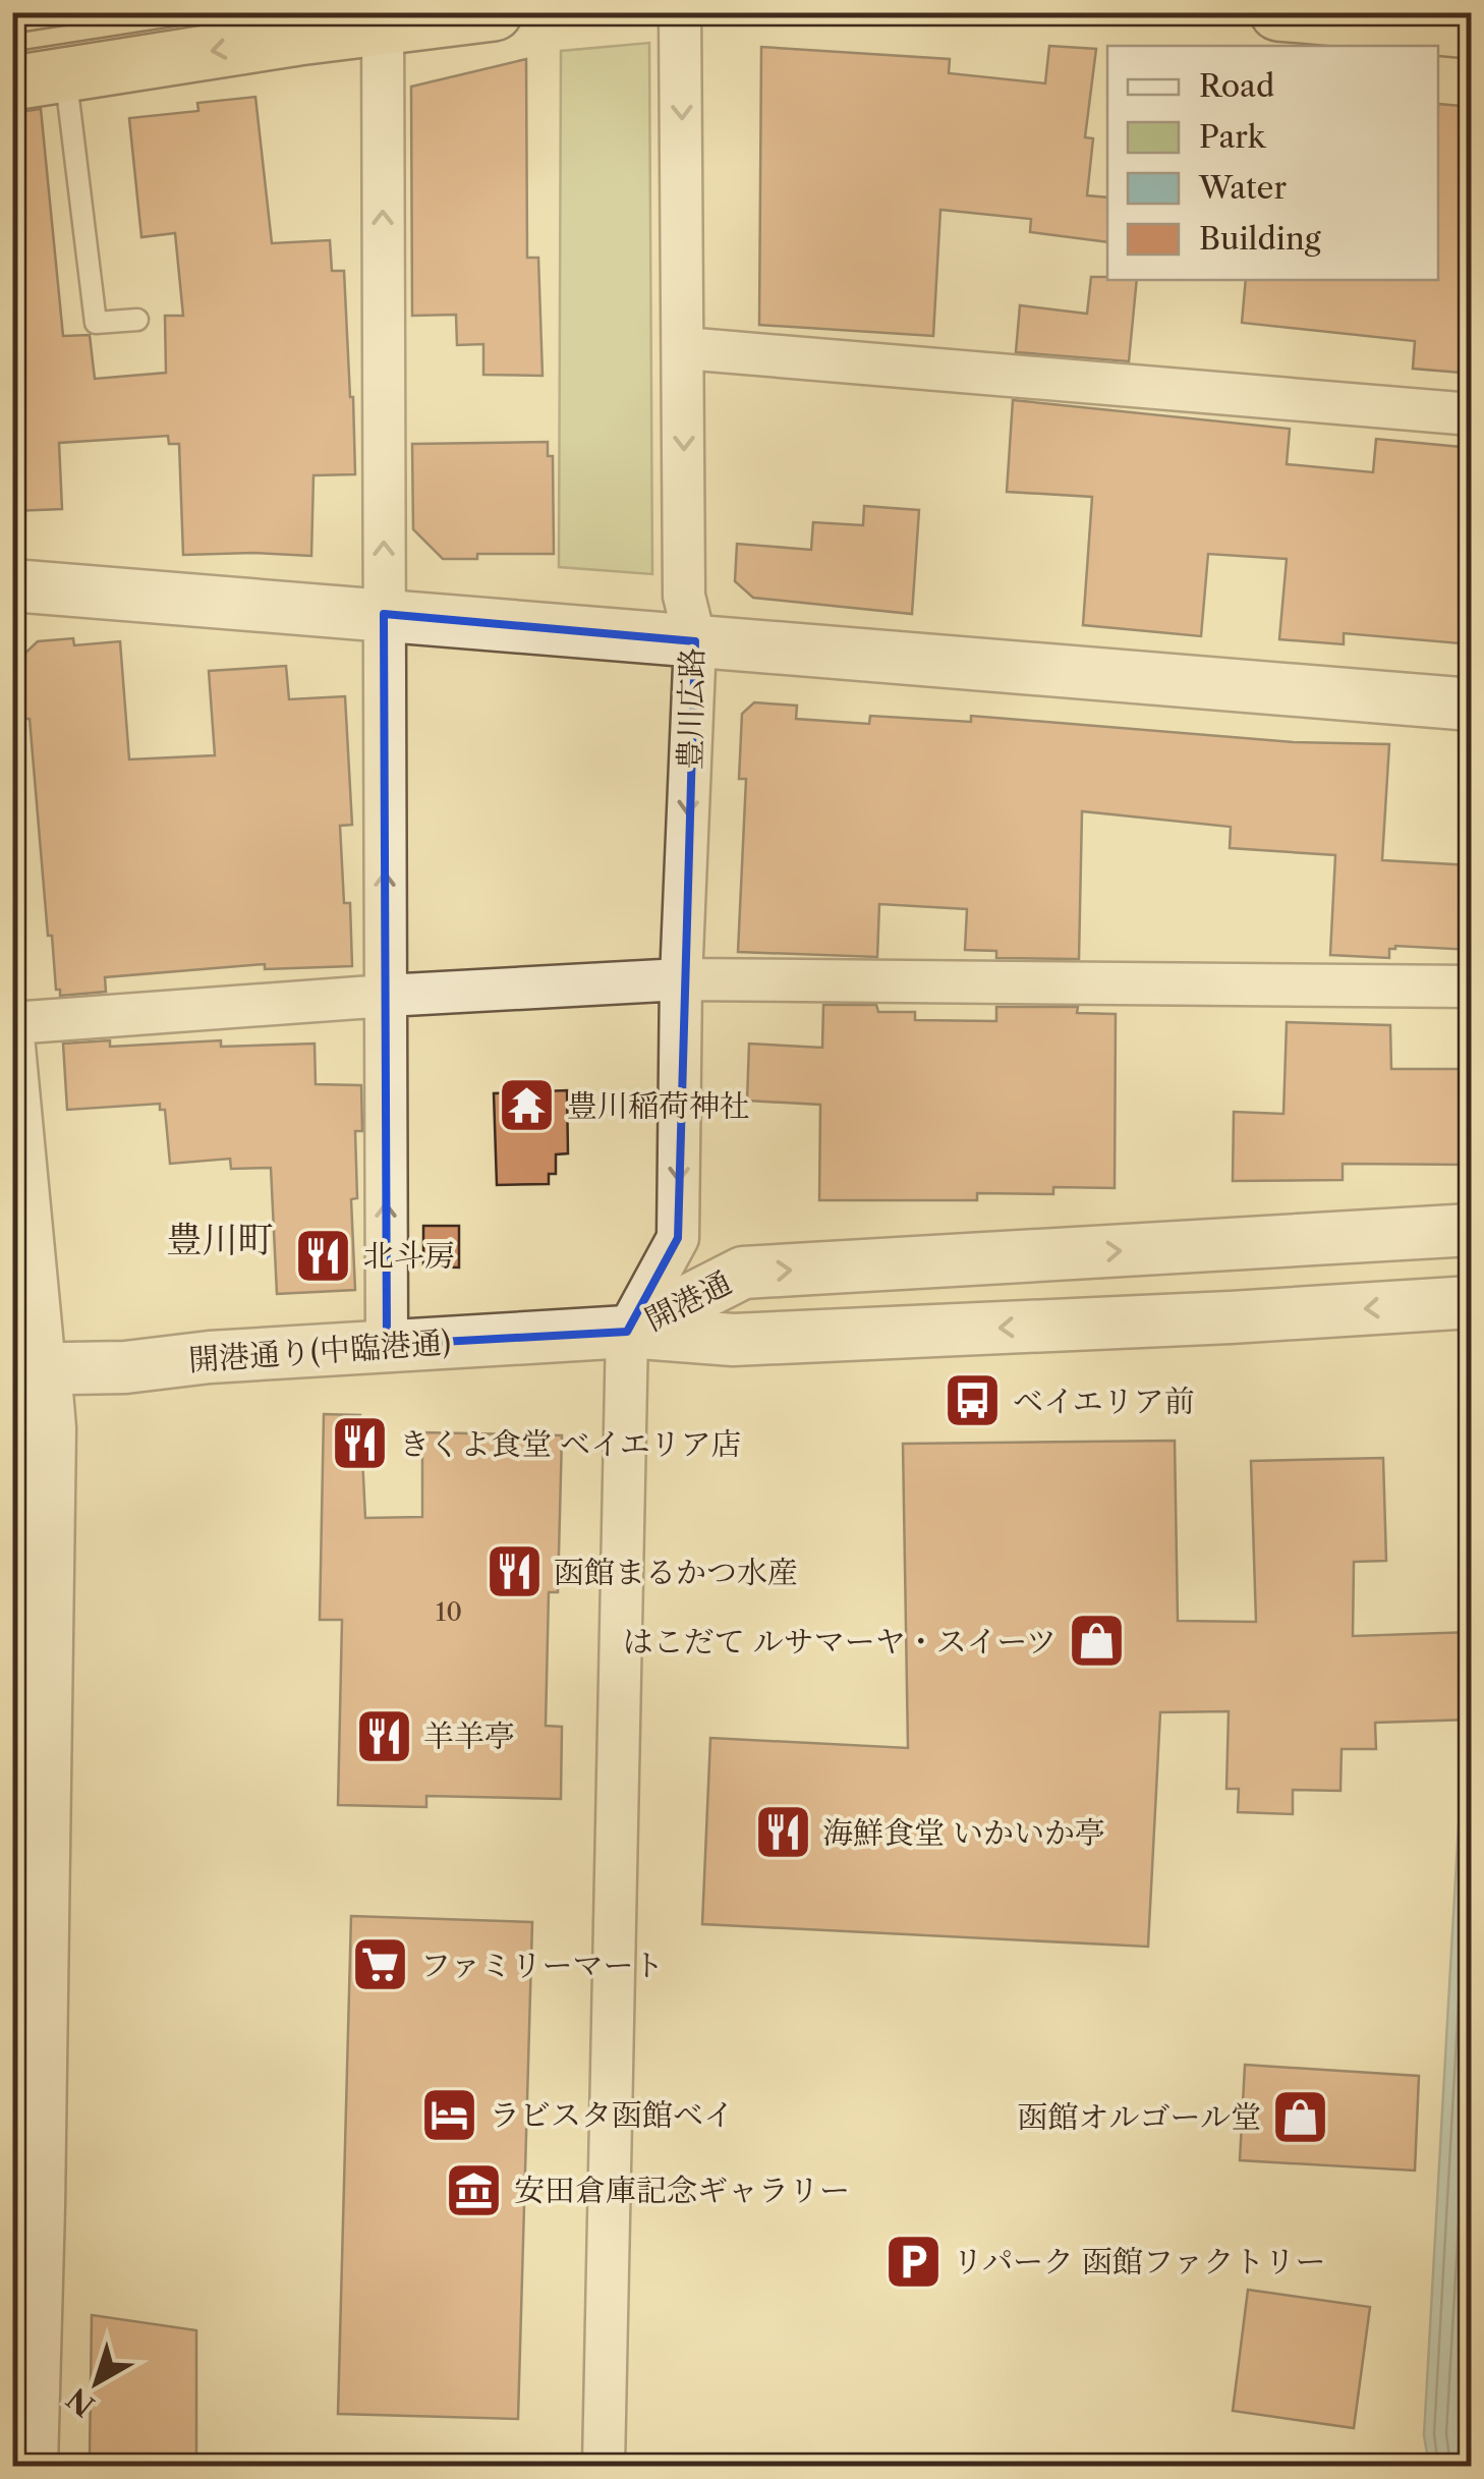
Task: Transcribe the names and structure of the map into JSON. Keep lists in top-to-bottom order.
{
  "streets": {
    "street": ["豊川広路", "開港通", "開港通り(中臨港通)"]
  },
  "crossings": [
    ["豊川広路", "開港通"],
    ["豊川広路", "開港通り(中臨港通)"],
    ["開港通", "開港通り(中臨港通)"]
  ],
  "districts": ["豊川町"],
  "places": {
    "temple": ["豊川稲荷神社"],
    "restaurant": [
      "北斗房",
      "きくよ食堂 ベイエリア店",
      "函館まるかつ水産",
      "羊羊亭",
      "海鮮食堂 いかいか亭"
    ],
    "bus stop": ["ベイエリア前"],
    "shop": ["はこだて ルサマーヤ・スイーツ", "函館オルゴール堂"],
    "supermarket": ["ファミリーマート"],
    "hotel": ["ラビスタ函館ベイ"],
    "museum": ["安田倉庫記念ギャラリー"],
    "parking": ["リパーク 函館ファクトリー"]
  },
  "house_numbers": ["10"],
  "legend": [
    "Road",
    "Park",
    "Water",
    "Building"
  ],
  "north": "bottom left"
}
